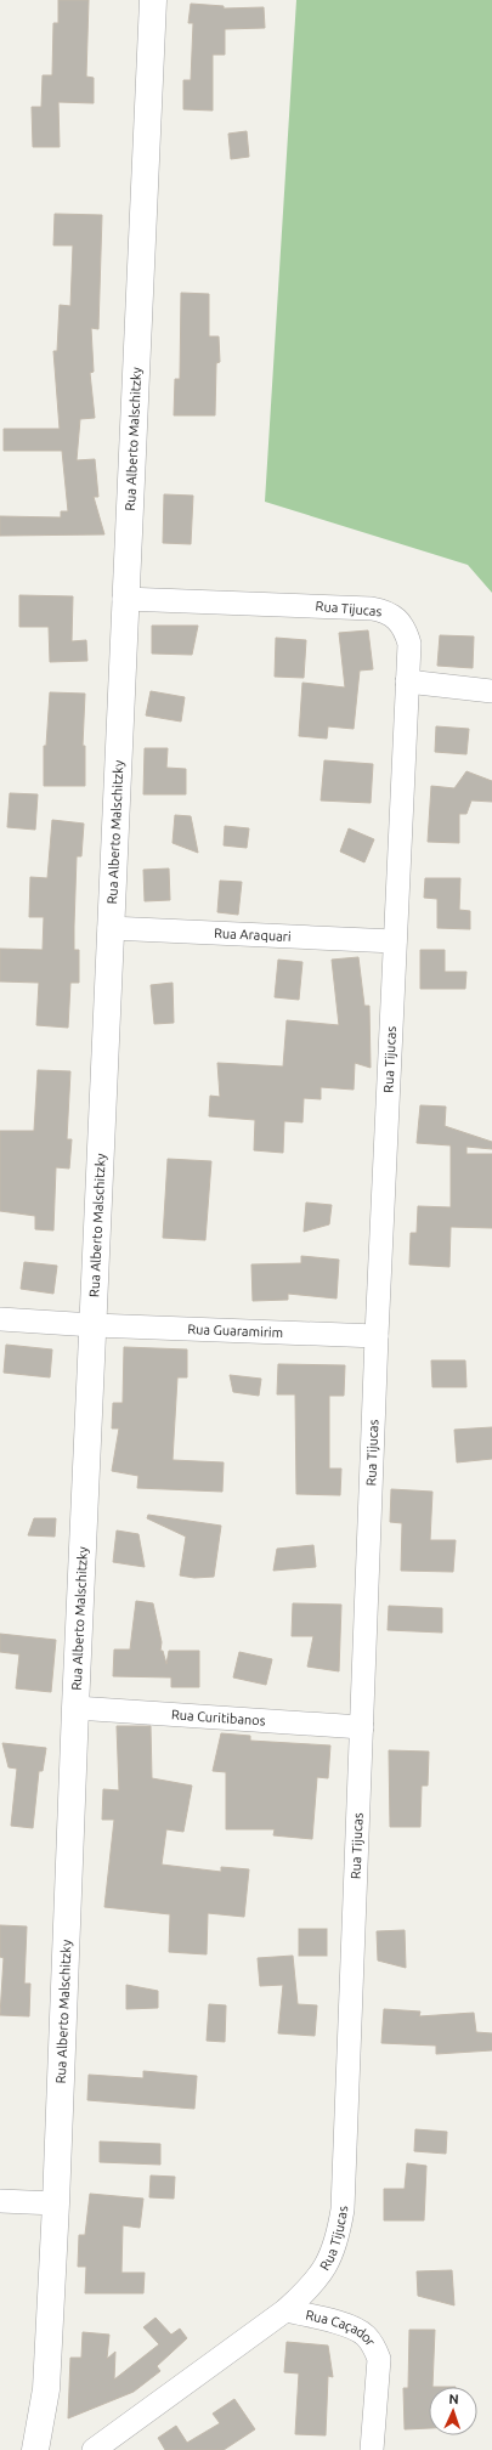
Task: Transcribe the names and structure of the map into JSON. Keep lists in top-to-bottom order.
{
  "streets": {
    "street": [
      "Rua Alberto Malschitzky",
      "Rua Tijucas",
      "Rua Araquari",
      "Rua Guaramirim",
      "Rua Curitibanos",
      "Rua Caçador"
    ]
  },
  "crossings": [
    ["Rua Alberto Malschitzky", "Rua Tijucas"],
    ["Rua Alberto Malschitzky", "Rua Araquari"],
    ["Rua Alberto Malschitzky", "Rua Guaramirim"],
    ["Rua Alberto Malschitzky", "Rua Curitibanos"],
    ["Rua Tijucas", "Rua Araquari"],
    ["Rua Tijucas", "Rua Guaramirim"],
    ["Rua Tijucas", "Rua Curitibanos"],
    ["Rua Tijucas", "Rua Caçador"]
  ],
  "north": "top"
}
